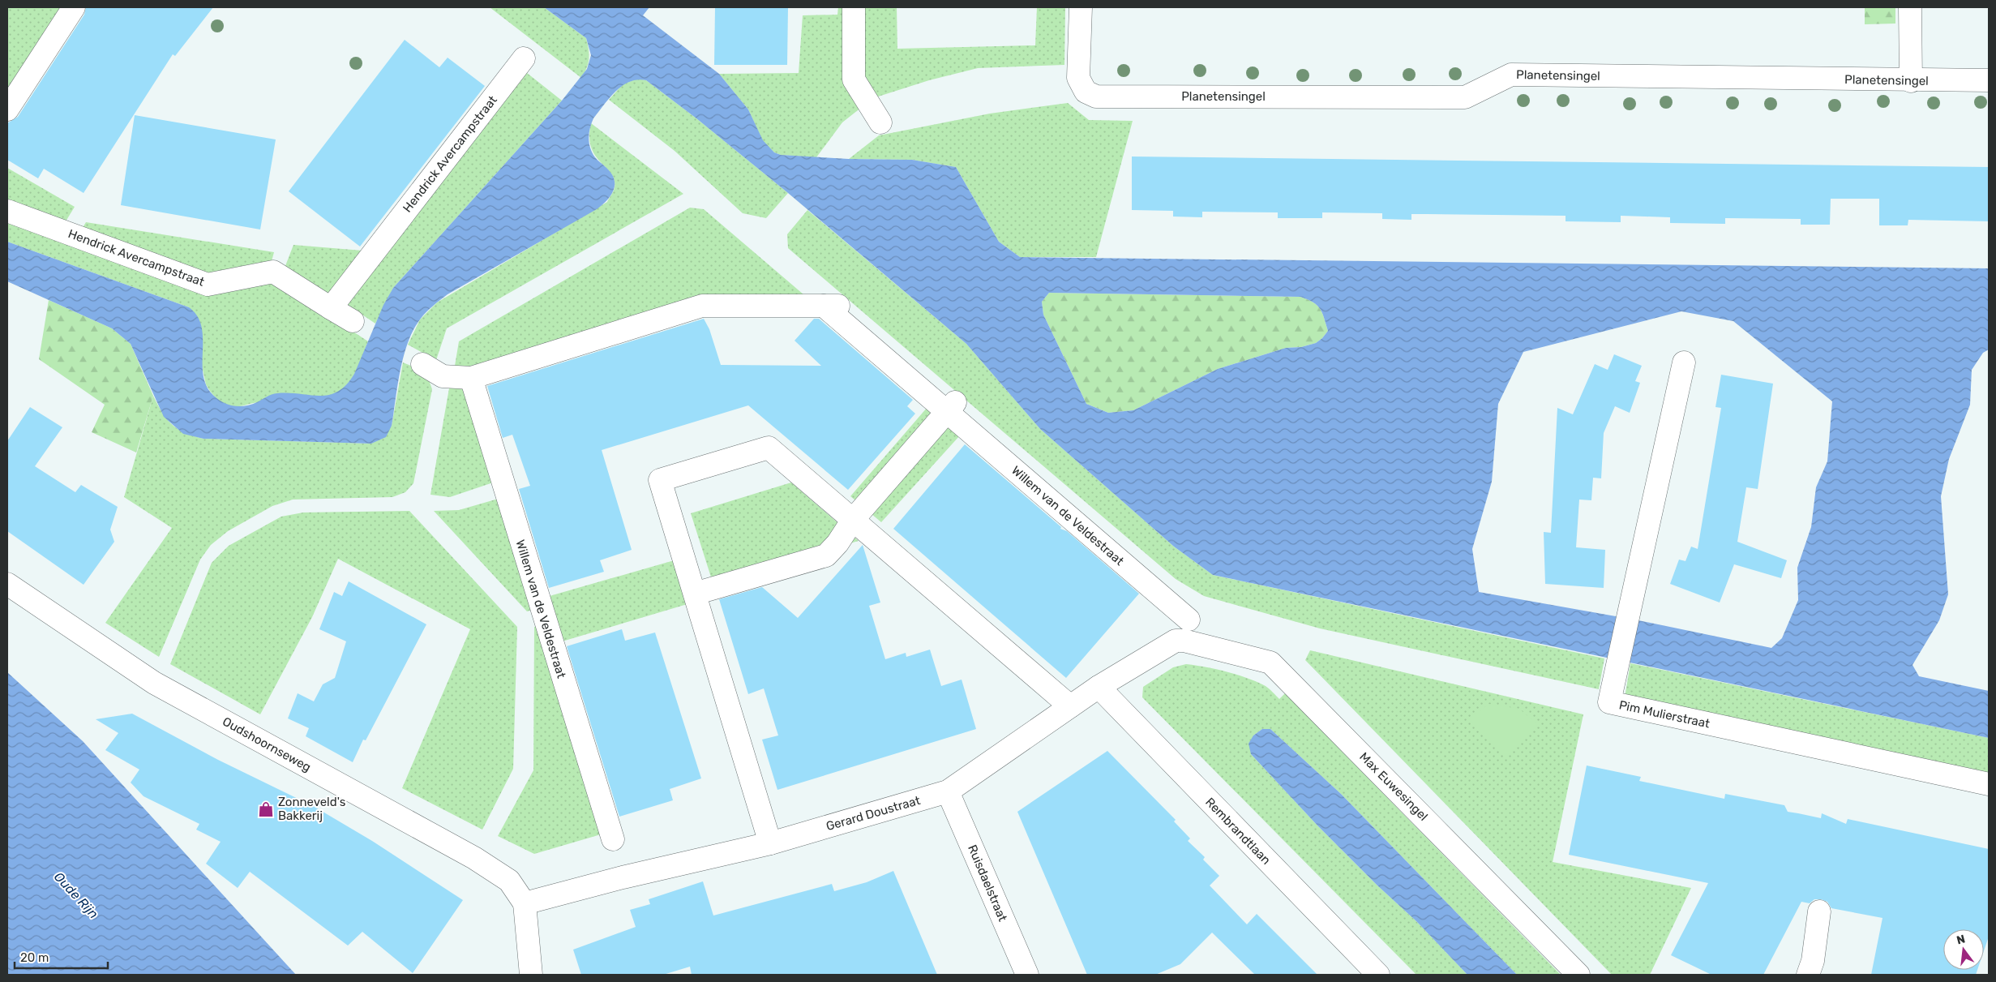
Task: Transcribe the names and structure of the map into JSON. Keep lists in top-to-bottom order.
{
  "streets": {
    "street": [
      "Planetensingel",
      "Hendrick Avercampstraat",
      "Willem van de Veldestraat",
      "Pim Mulierstraat",
      "Oudshoornseweg",
      "Max Euwesingel",
      "Gerard Doustraat",
      "Rembrandtlaan",
      "Ruisdaelstraat"
    ]
  },
  "crossings": [
    ["Oudshoornseweg", "Gerard Doustraat"],
    ["Max Euwesingel", "Gerard Doustraat"],
    ["Gerard Doustraat", "Rembrandtlaan"],
    ["Gerard Doustraat", "Ruisdaelstraat"]
  ],
  "water": ["Oude Rijn"],
  "places": {
    "shop": ["Zonneveld's Bakkerij"]
  },
  "scale_bar": "20 m",
  "north": "top"
}
